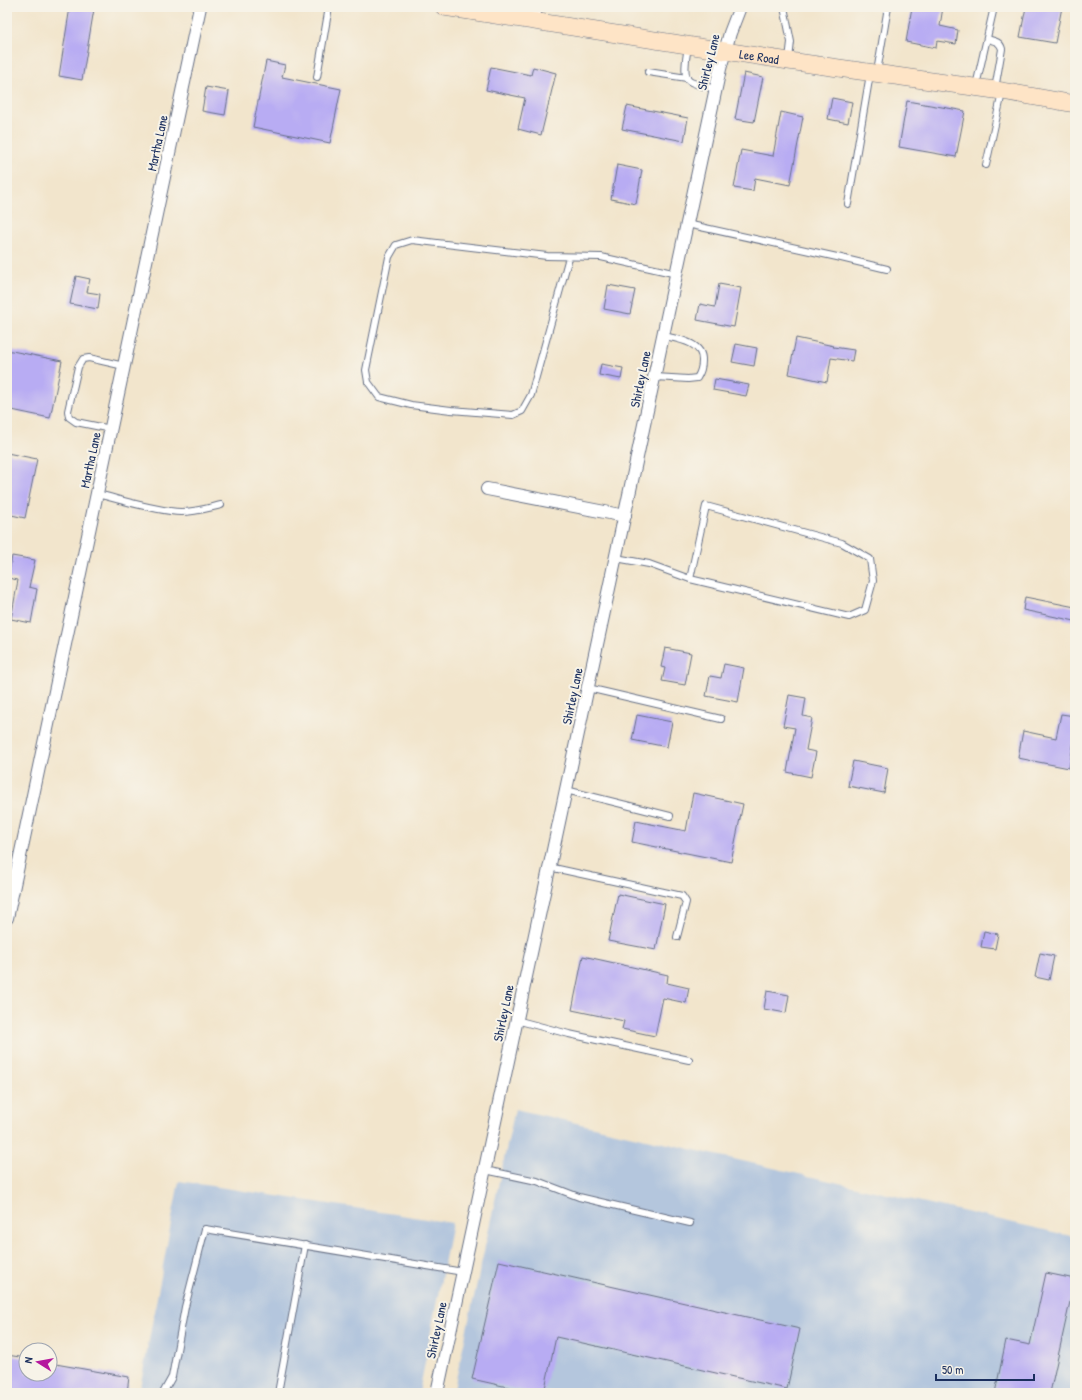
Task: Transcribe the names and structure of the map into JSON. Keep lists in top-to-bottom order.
{
  "streets": {
    "main road": ["Lee Road"],
    "street": ["Shirley Lane", "Martha Lane"]
  },
  "crossings": [
    ["Lee Road", "Shirley Lane"]
  ],
  "scale_bar": "50 m",
  "north": "left"
}
